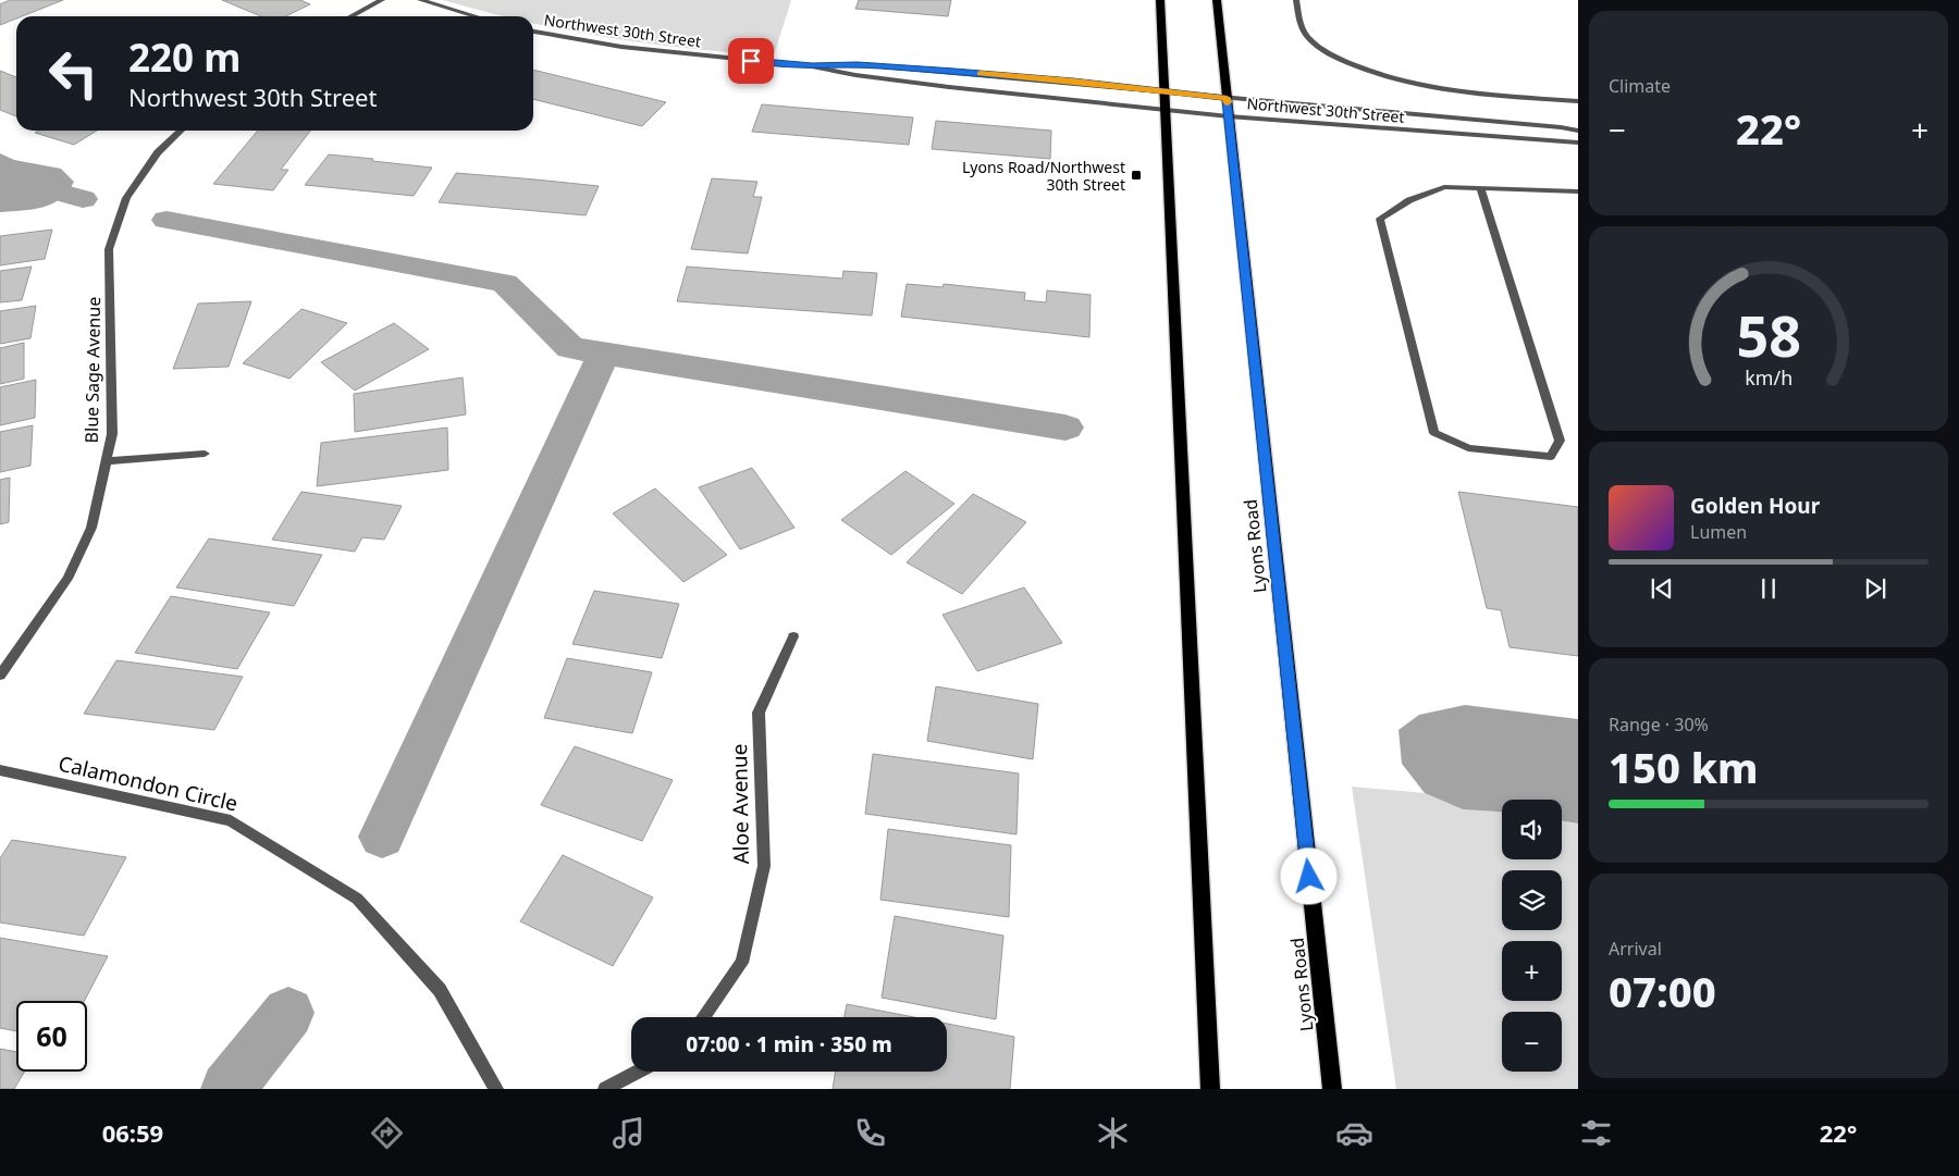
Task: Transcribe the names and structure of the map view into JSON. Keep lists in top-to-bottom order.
{
  "streets": {
    "main road": ["Lyons Road"],
    "street": [
      "Northwest 30th Street",
      "Blue Sage Avenue",
      "Calamondon Circle",
      "Aloe Avenue"
    ]
  },
  "crossings": [
    ["Northwest 30th Street", "Lyons Road"]
  ],
  "places": {
    "transit": ["Lyons Road/Northwest 30th Street"]
  },
  "page": {
    "tile": [
      "Climate",
      ["Range · 30%", "150 km"],
      ["Arrival", "07:00"]
    ],
    "turn": ["220 m", "Northwest 30th Street"],
    "heat": ["−", "22°", "+"],
    "song": ["Golden Hour", "Lumen"],
    "map_buttons": ["+", "−"],
    "limit": "60",
    "trip": "07:00 · 1 min · 350 m",
    "tabs": ["06:59", "22°"],
    "gauge": ["58", "km/h"]
  }
}
